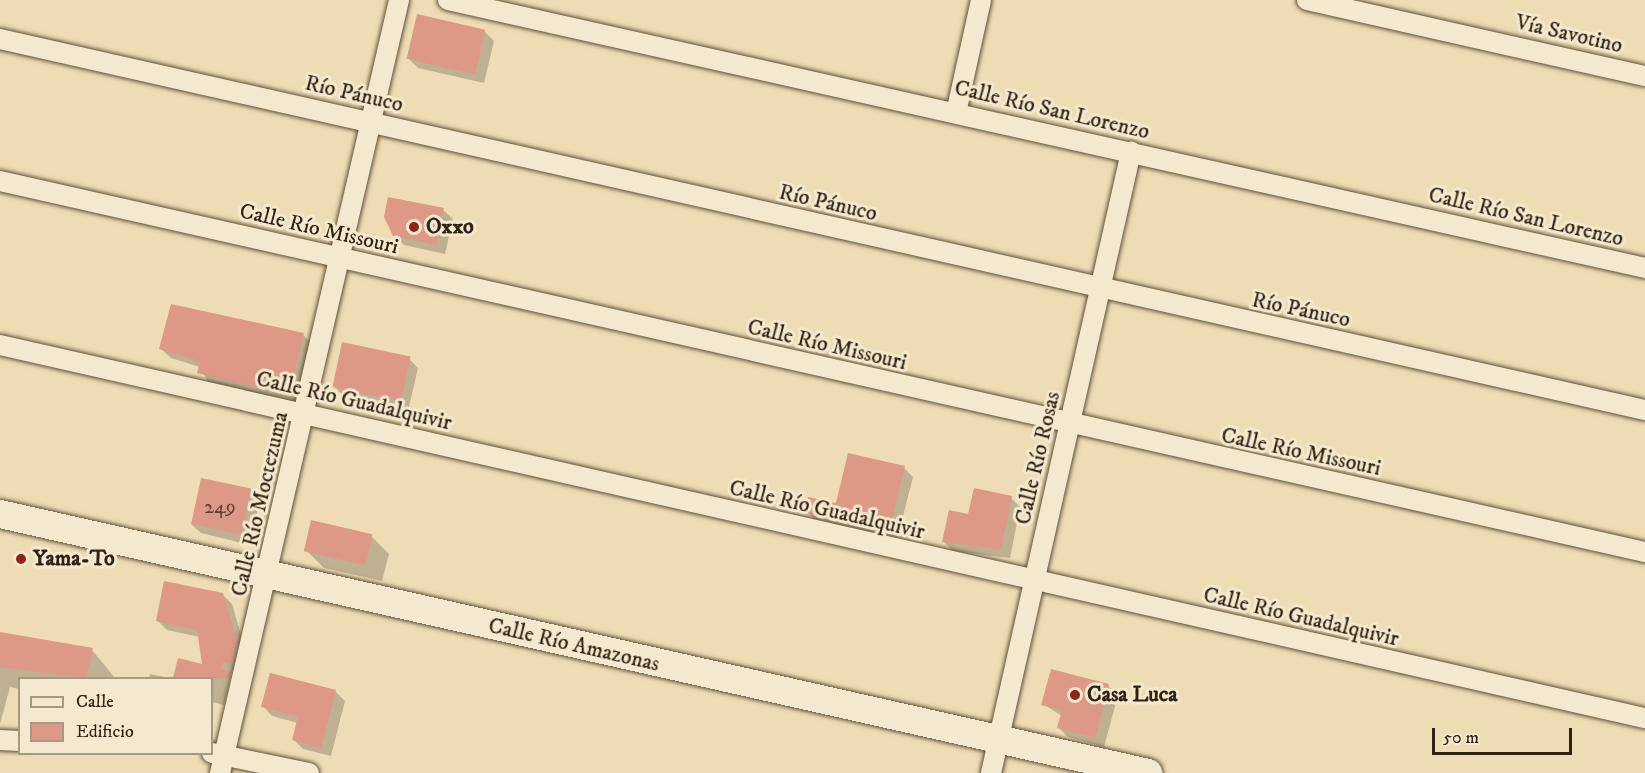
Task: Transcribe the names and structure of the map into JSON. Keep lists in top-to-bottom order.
{
  "streets": {
    "street": [
      "Vía Savotino",
      "Río Pánuco",
      "Calle Río San Lorenzo",
      "Calle Río Missouri",
      "Calle Río Guadalquivir",
      "Calle Río Rosas",
      "Calle Río Moctezuma",
      "Calle Río Amazonas"
    ]
  },
  "crossings": [
    ["Río Pánuco", "Calle Río Rosas"],
    ["Río Pánuco", "Calle Río Moctezuma"],
    ["Calle Río San Lorenzo", "Calle Río Rosas"],
    ["Calle Río Missouri", "Calle Río Rosas"],
    ["Calle Río Missouri", "Calle Río Moctezuma"],
    ["Calle Río Guadalquivir", "Calle Río Rosas"],
    ["Calle Río Guadalquivir", "Calle Río Moctezuma"],
    ["Calle Río Rosas", "Calle Río Amazonas"],
    ["Calle Río Moctezuma", "Calle Río Amazonas"]
  ],
  "places": ["Oxxo", "Yama-To", "Casa Luca"],
  "house_numbers": ["249"],
  "legend": ["Calle", "Edificio"],
  "scale_bar": "50 m"
}
